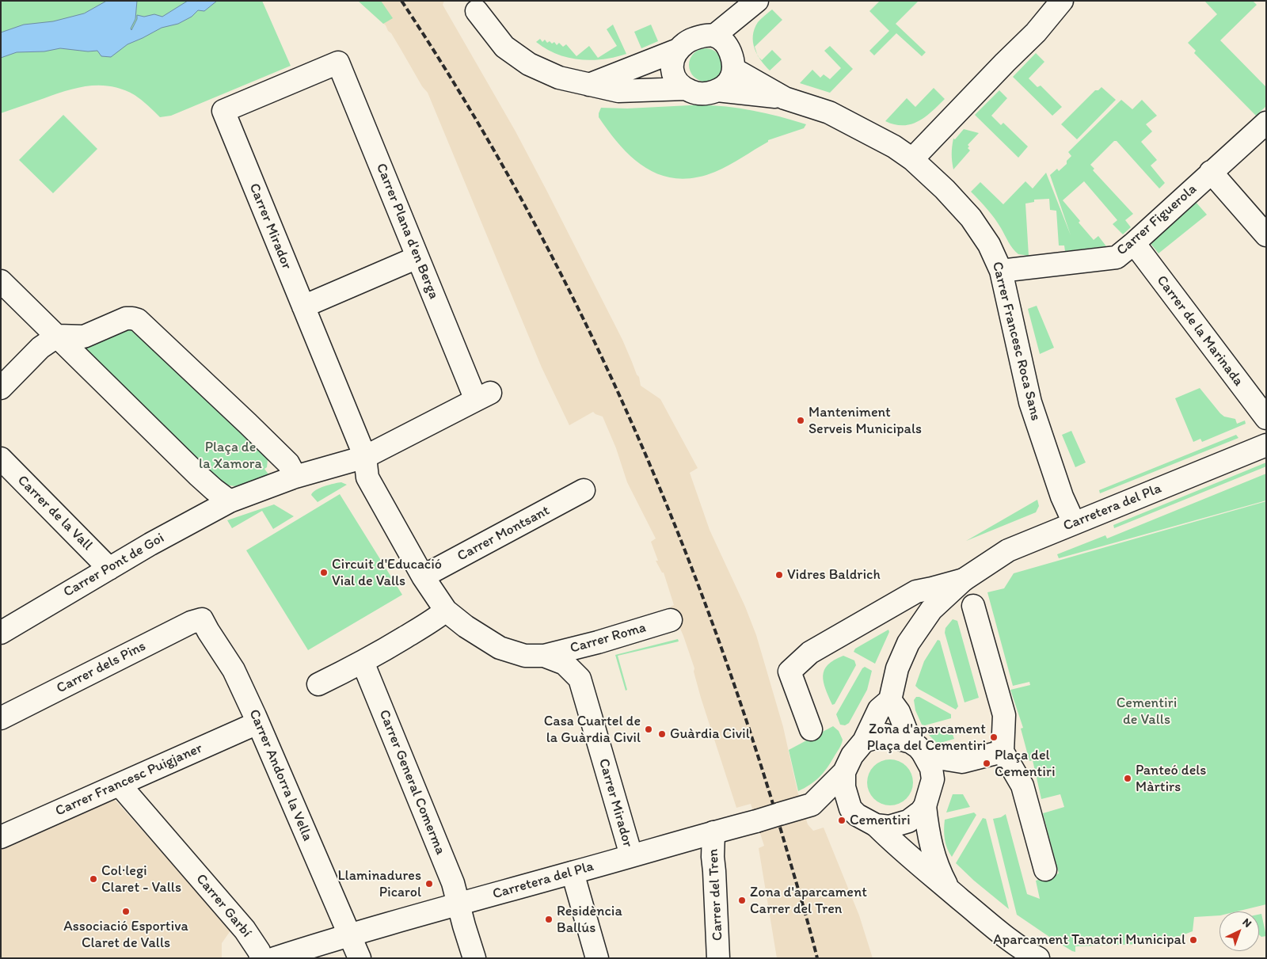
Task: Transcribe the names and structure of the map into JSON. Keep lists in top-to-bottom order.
{
  "streets": {
    "street": [
      "Carrer Figuerola",
      "Carrer Mirador",
      "Carrer Plana d'en Berga",
      "Carrer de la Marinada",
      "Carrer Francesc Roca Sans",
      "Carretera del Pla",
      "Carrer de la Vall",
      "Carrer Montsant",
      "Carrer Pont de Goi",
      "Carrer Roma",
      "Carrer dels Pins",
      "Carrer Andorra la Vella",
      "Carrer Francesc Puigjaner",
      "Carrer General Comerma",
      "Carrer del Tren",
      "Carrer Garbí"
    ]
  },
  "crossings": [
    ["Carrer Figuerola", "Carrer de la Marinada"],
    ["Carrer Figuerola", "Carrer Francesc Roca Sans"],
    ["Carrer Mirador", "Carrer Plana d'en Berga"],
    ["Carrer Mirador", "Carretera del Pla"],
    ["Carrer Mirador", "Carrer Montsant"],
    ["Carrer Mirador", "Carrer Roma"],
    ["Carrer Francesc Roca Sans", "Carretera del Pla"],
    ["Carretera del Pla", "Carrer Andorra la Vella"],
    ["Carretera del Pla", "Carrer General Comerma"],
    ["Carretera del Pla", "Carrer del Tren"],
    ["Carrer de la Vall", "Carrer Pont de Goi"],
    ["Carrer dels Pins", "Carrer Andorra la Vella"],
    ["Carrer Andorra la Vella", "Carrer Francesc Puigjaner"],
    ["Carrer Francesc Puigjaner", "Carrer Garbí"]
  ],
  "parks": ["Plaça de la Xamora", "Cementiri de Valls"],
  "places": [
    "Manteniment Serveis Municipals",
    "Circuit d'Educació Vial de Valls",
    "Vidres Baldrich",
    "Casa Cuartel de la Guàrdia Civil",
    "Guàrdia Civil",
    "Zona d'aparcament Plaça del Cementiri",
    "Plaça del Cementiri",
    "Panteó dels Màrtirs",
    "Cementiri",
    "Col·legi Claret - Valls",
    "Llaminadures Picarol",
    "Zona d'aparcament Carrer del Tren",
    "Associació Esportiva Claret de Valls",
    "Residència Ballús",
    "Aparcament Tanatori Municipal"
  ],
  "north": "top right"
}
